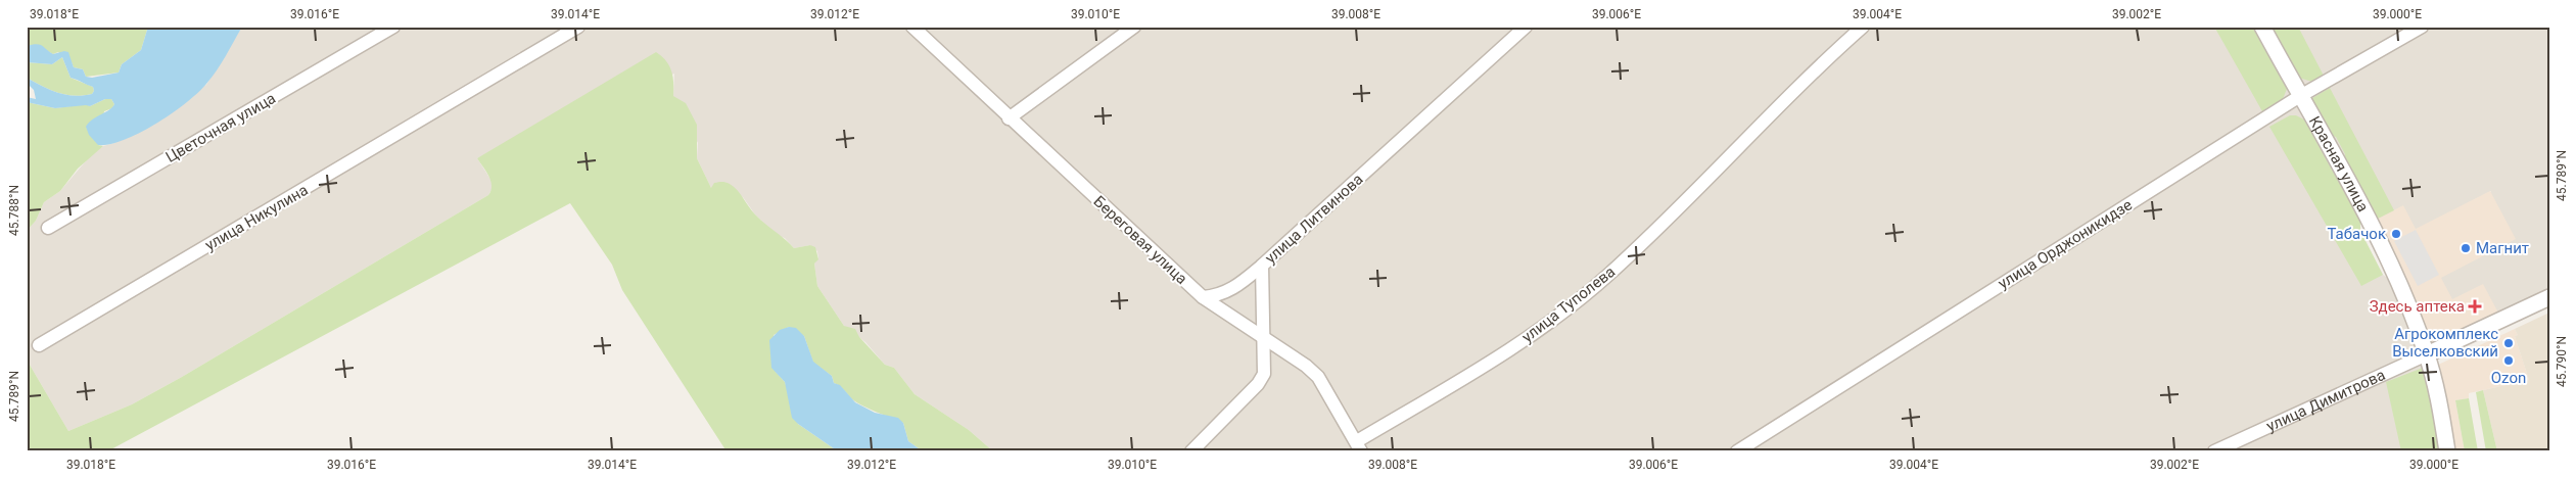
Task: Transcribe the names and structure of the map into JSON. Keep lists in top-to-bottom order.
{
  "streets": {
    "street": [
      "Цветочная улица",
      "Красная улица",
      "улица Никулина",
      "улица Литвинова",
      "Береговая улица",
      "улица Орджоникидзе",
      "улица Туполева",
      "улица Димитрова"
    ]
  },
  "crossings": [
    ["Красная улица", "улица Орджоникидзе"],
    ["Красная улица", "улица Димитрова"],
    ["улица Литвинова", "Береговая улица"],
    ["Береговая улица", "улица Туполева"]
  ],
  "places": {
    "other": [
      "Табачок",
      "Магнит",
      "Агрокомплекс Выселковский",
      "Ozon"
    ],
    "health": ["Здесь аптека"]
  },
  "coordinates": [
    "39.018°E",
    "39.016°E",
    "39.014°E",
    "39.012°E",
    "39.010°E",
    "39.008°E",
    "39.006°E",
    "39.004°E",
    "39.002°E",
    "39.000°E",
    "45.789°N",
    "45.788°N",
    "45.790°N"
  ]
}
